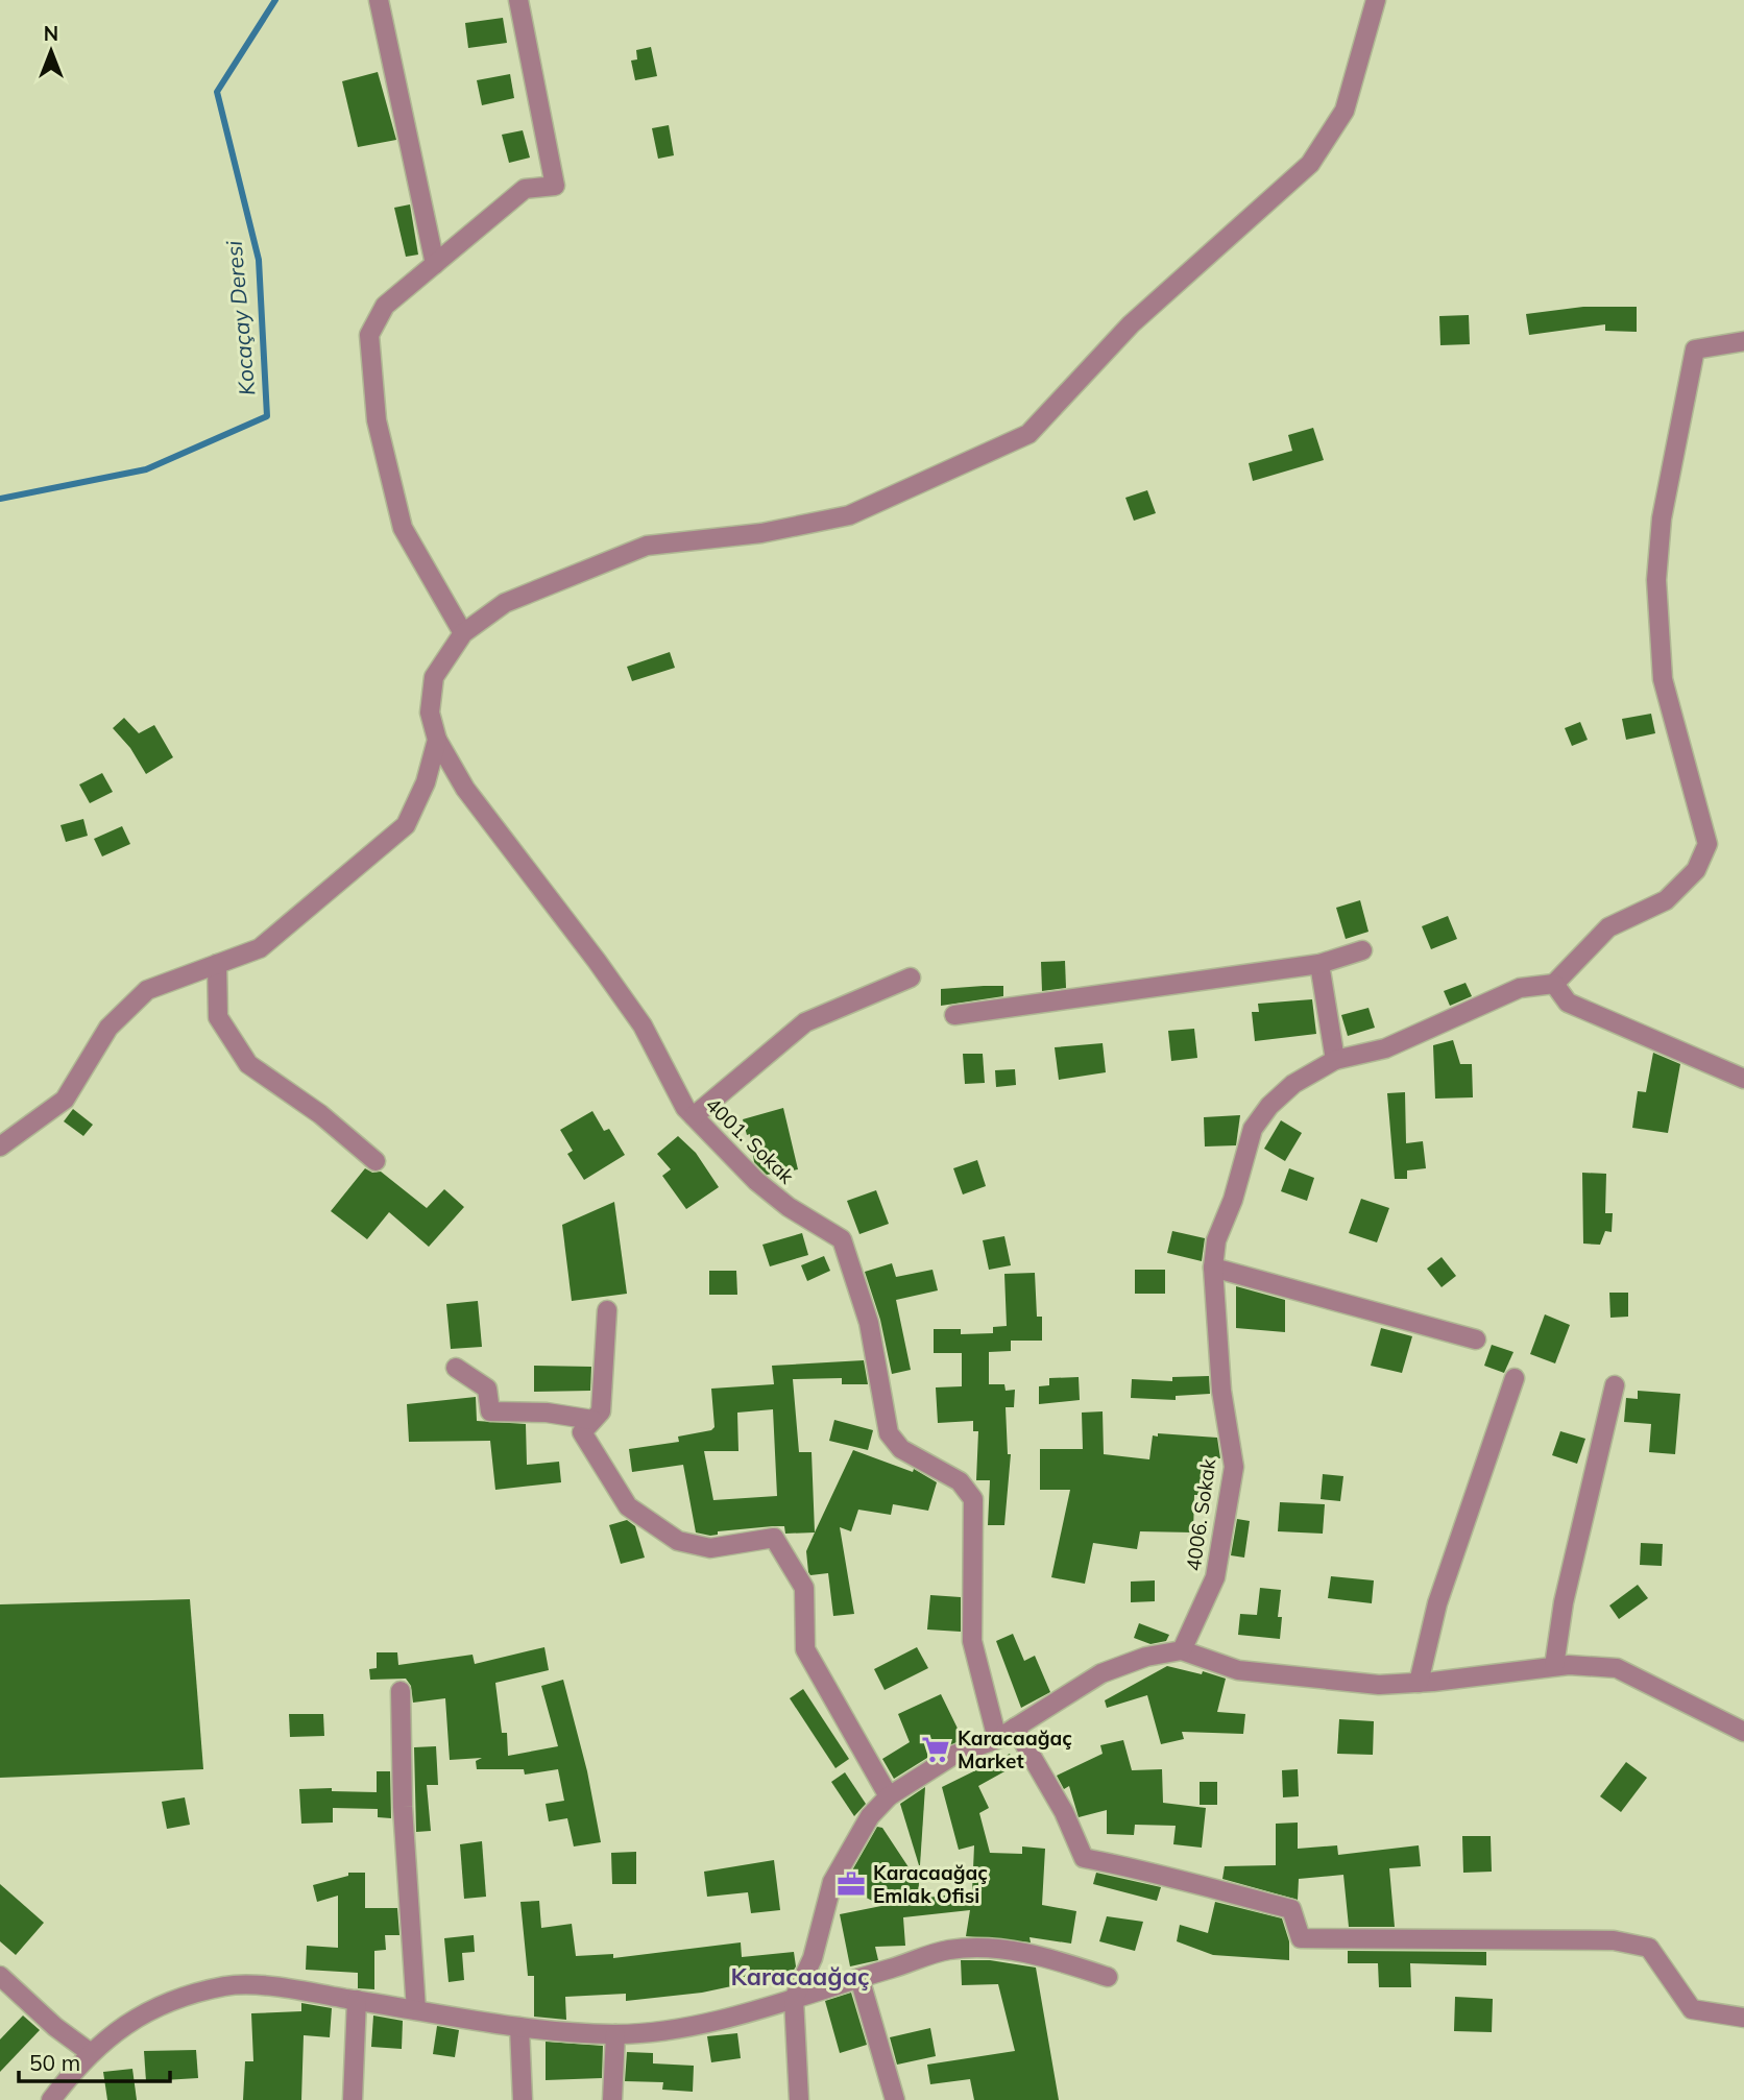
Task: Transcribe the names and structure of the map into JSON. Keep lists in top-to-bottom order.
{
  "streets": {
    "street": ["4001. Sokak", "4006. Sokak"]
  },
  "districts": ["Karacaağaç"],
  "water": ["Kocaçay Deresi"],
  "places": {
    "supermarket": ["Karacaağaç Market"],
    "office": ["Karacaağaç Emlak Ofisi"]
  },
  "scale_bar": "50 m",
  "north": "top"
}
